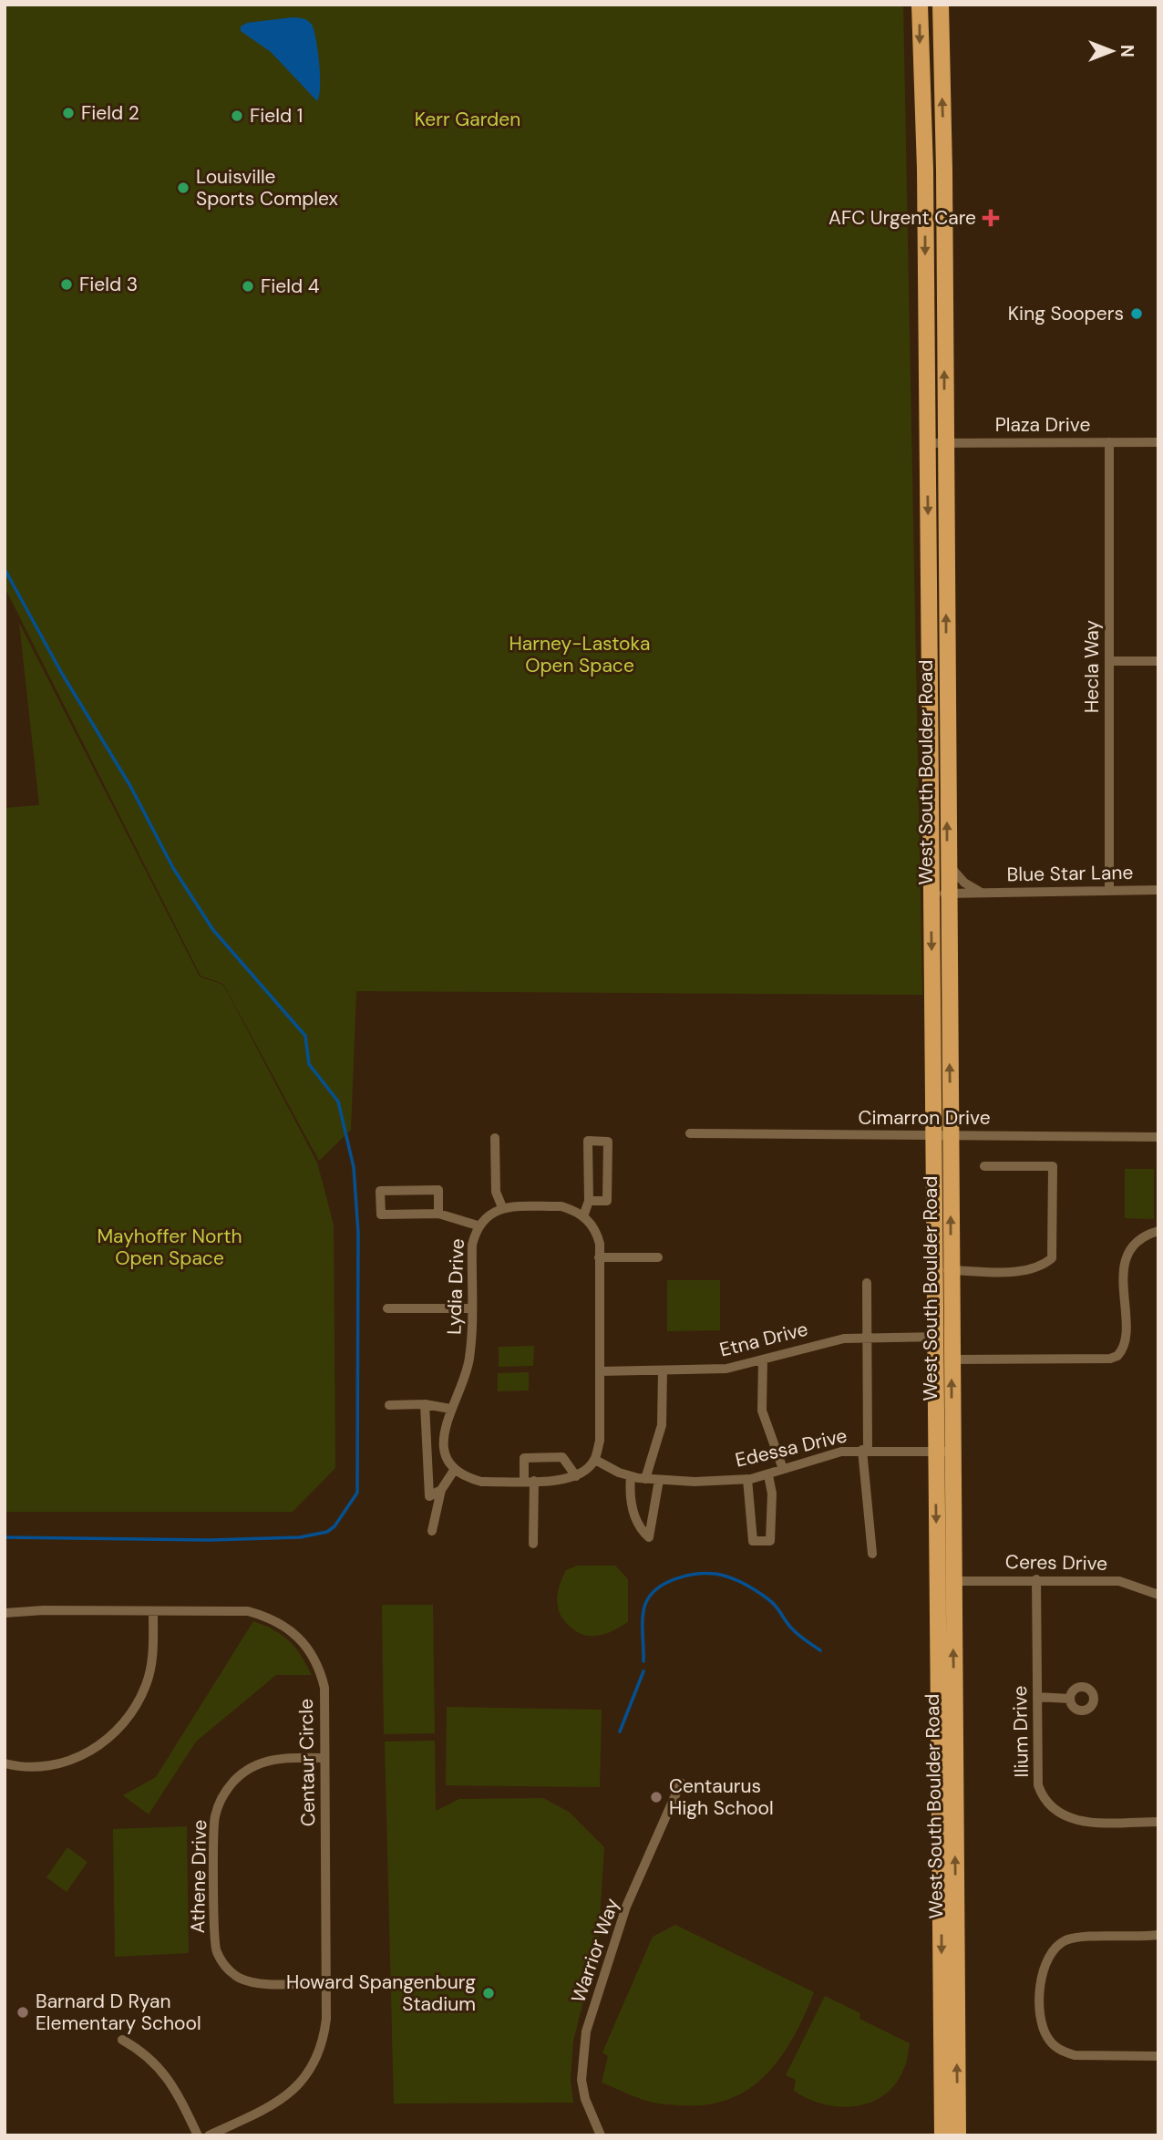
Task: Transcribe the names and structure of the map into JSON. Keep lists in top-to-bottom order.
{
  "streets": {
    "main road": ["West South Boulder Road"],
    "street": [
      "Plaza Drive",
      "Hecla Way",
      "Blue Star Lane",
      "Cimarron Drive",
      "Lydia Drive",
      "Etna Drive",
      "Edessa Drive",
      "Ceres Drive",
      "Ilium Drive",
      "Centaur Circle",
      "Athene Drive",
      "Warrior Way"
    ]
  },
  "crossings": [
    ["Plaza Drive", "Hecla Way"],
    ["Plaza Drive", "West South Boulder Road"],
    ["Hecla Way", "Blue Star Lane"],
    ["West South Boulder Road", "Blue Star Lane"],
    ["West South Boulder Road", "Cimarron Drive"],
    ["West South Boulder Road", "Etna Drive"],
    ["West South Boulder Road", "Edessa Drive"],
    ["West South Boulder Road", "Ceres Drive"],
    ["Ceres Drive", "Ilium Drive"],
    ["Centaur Circle", "Athene Drive"]
  ],
  "parks": ["Kerr Garden", "Harney-Lastoka Open Space", "Mayhoffer North Open Space"],
  "places": {
    "other": [
      "Field 2",
      "Field 1",
      "Louisville Sports Complex",
      "Field 3",
      "Field 4",
      "King Soopers",
      "Centaurus High School",
      "Howard Spangenburg Stadium",
      "Barnard D Ryan Elementary School"
    ],
    "health": ["AFC Urgent Care"]
  },
  "north": "right"
}
